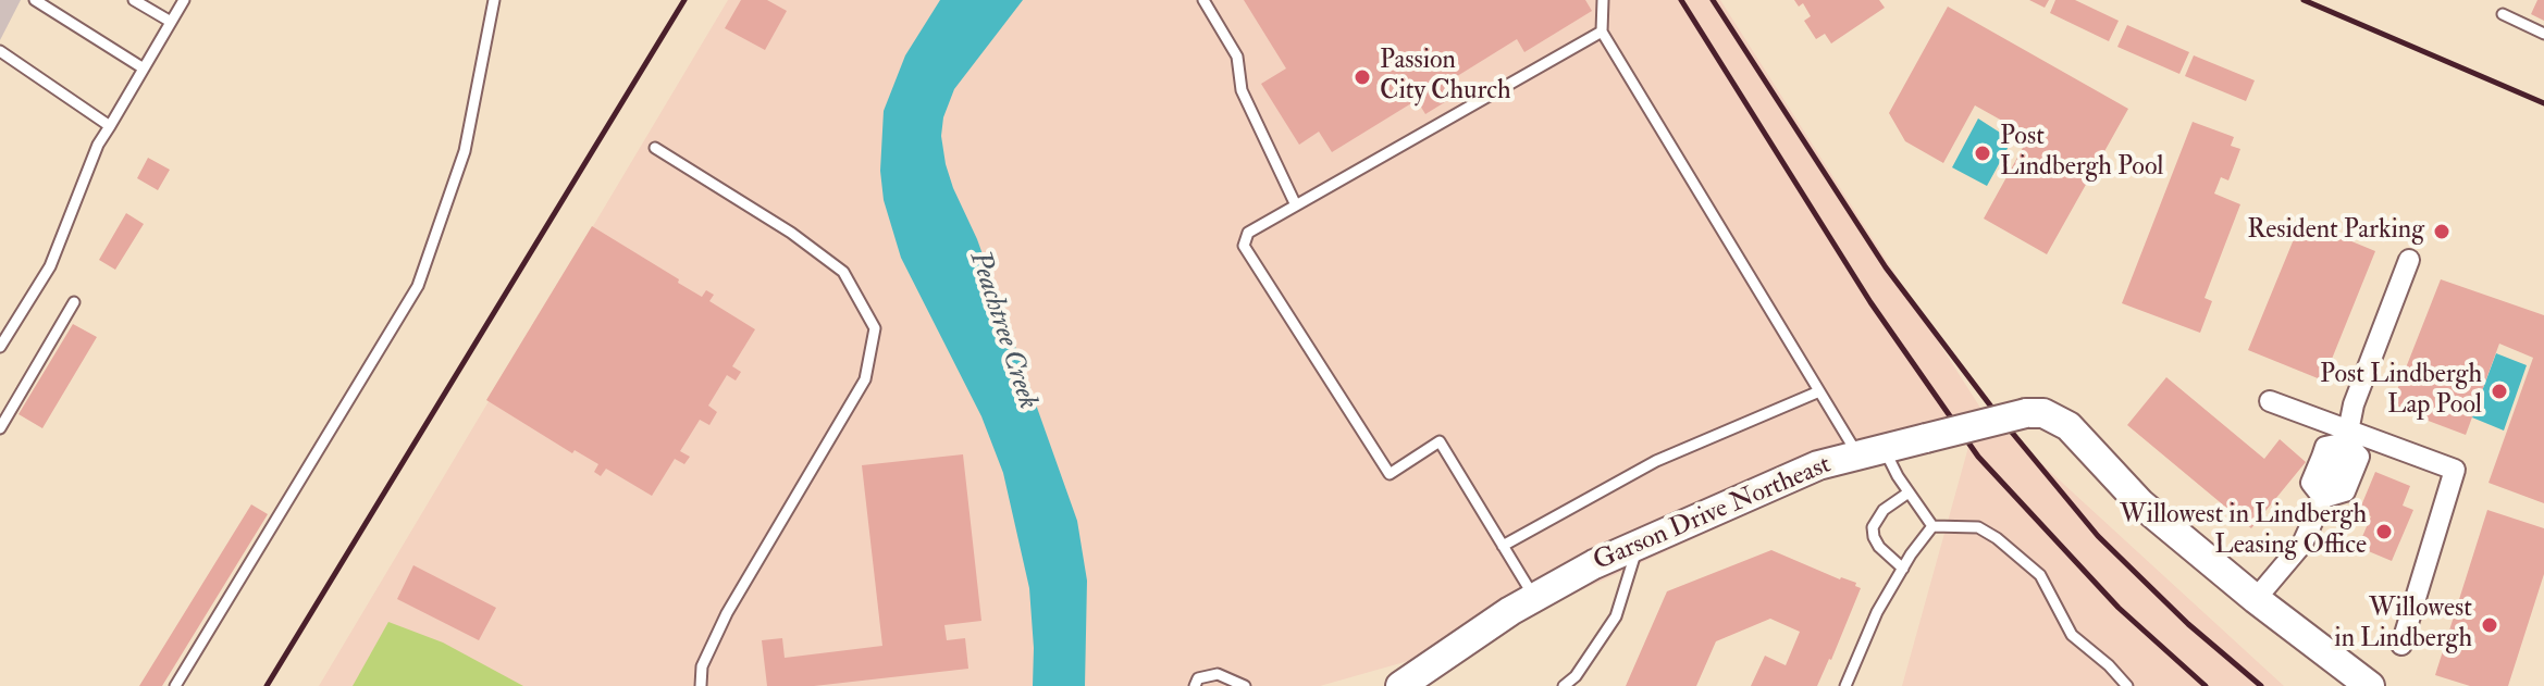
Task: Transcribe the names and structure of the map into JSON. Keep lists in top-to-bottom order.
{
  "streets": {
    "main road": ["Garson Drive Northeast"]
  },
  "water": ["Peachtree Creek"],
  "places": [
    "Passion City Church",
    "Post Lindbergh Pool",
    "Resident Parking",
    "Post Lindbergh Lap Pool",
    "Willowest in Lindbergh Leasing Office",
    "Willowest in Lindbergh"
  ]
}
